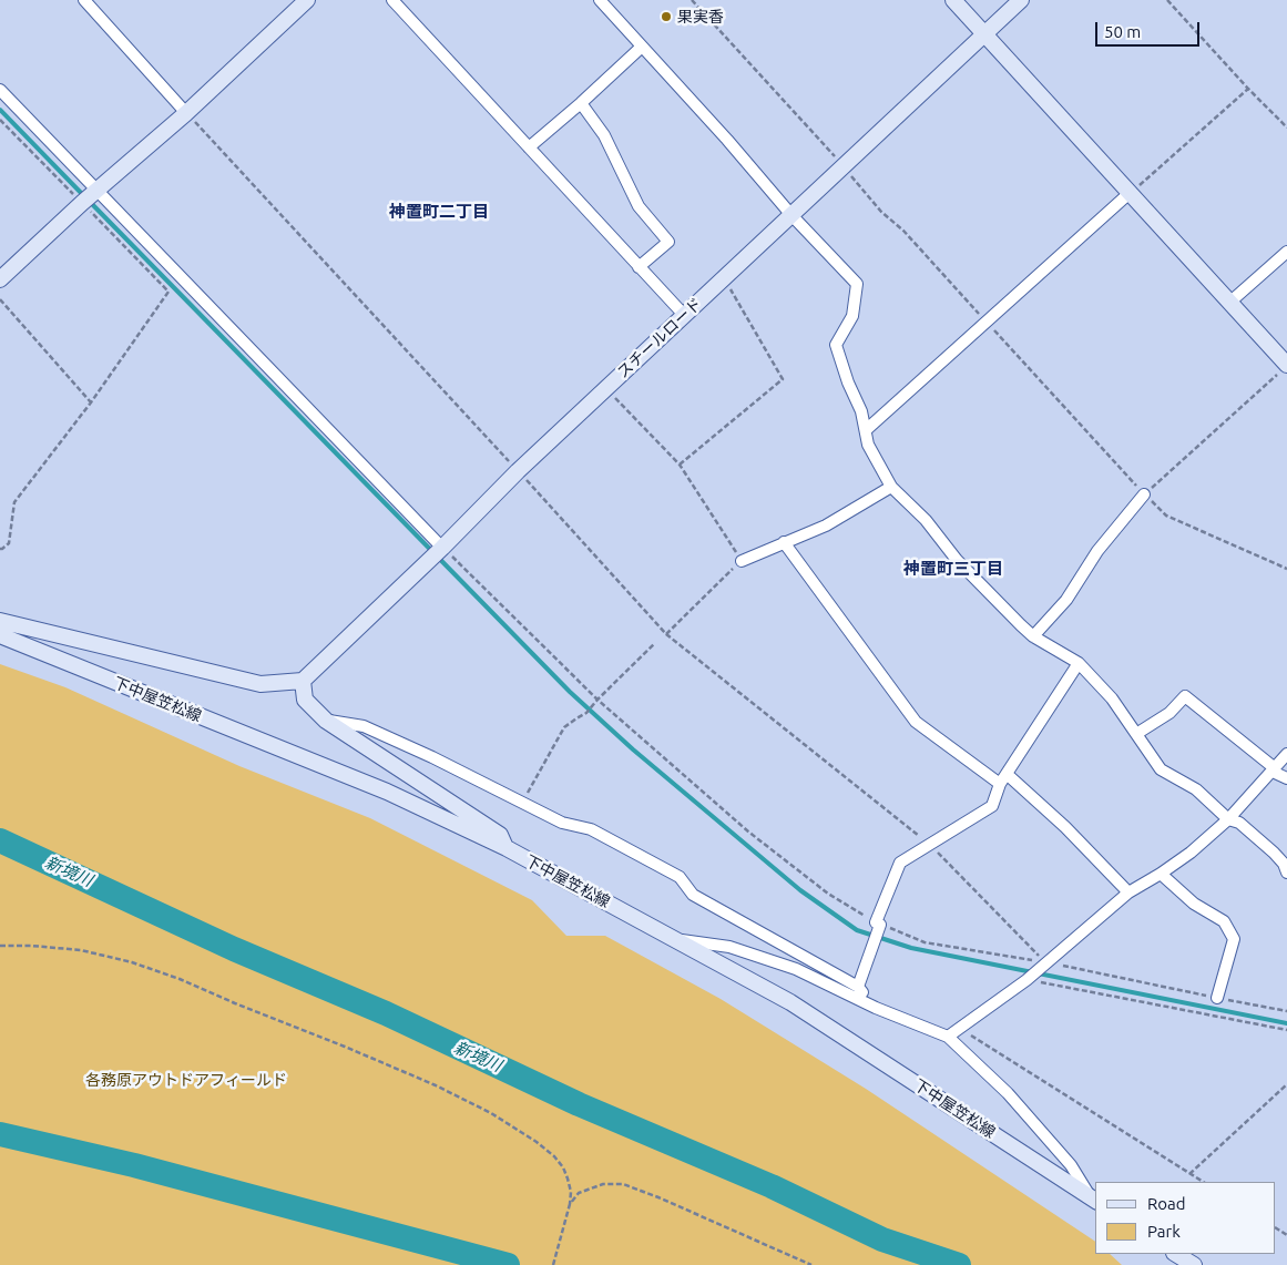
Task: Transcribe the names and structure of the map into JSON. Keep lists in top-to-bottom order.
{
  "streets": {
    "street": ["スチールロード", "下中屋笠松線"]
  },
  "districts": ["神置町二丁目", "神置町三丁目"],
  "water": ["新境川"],
  "parks": ["各務原アウトドアフィールド"],
  "places": ["果実香"],
  "legend": ["Road", "Park"],
  "scale_bar": "50 m"
}
